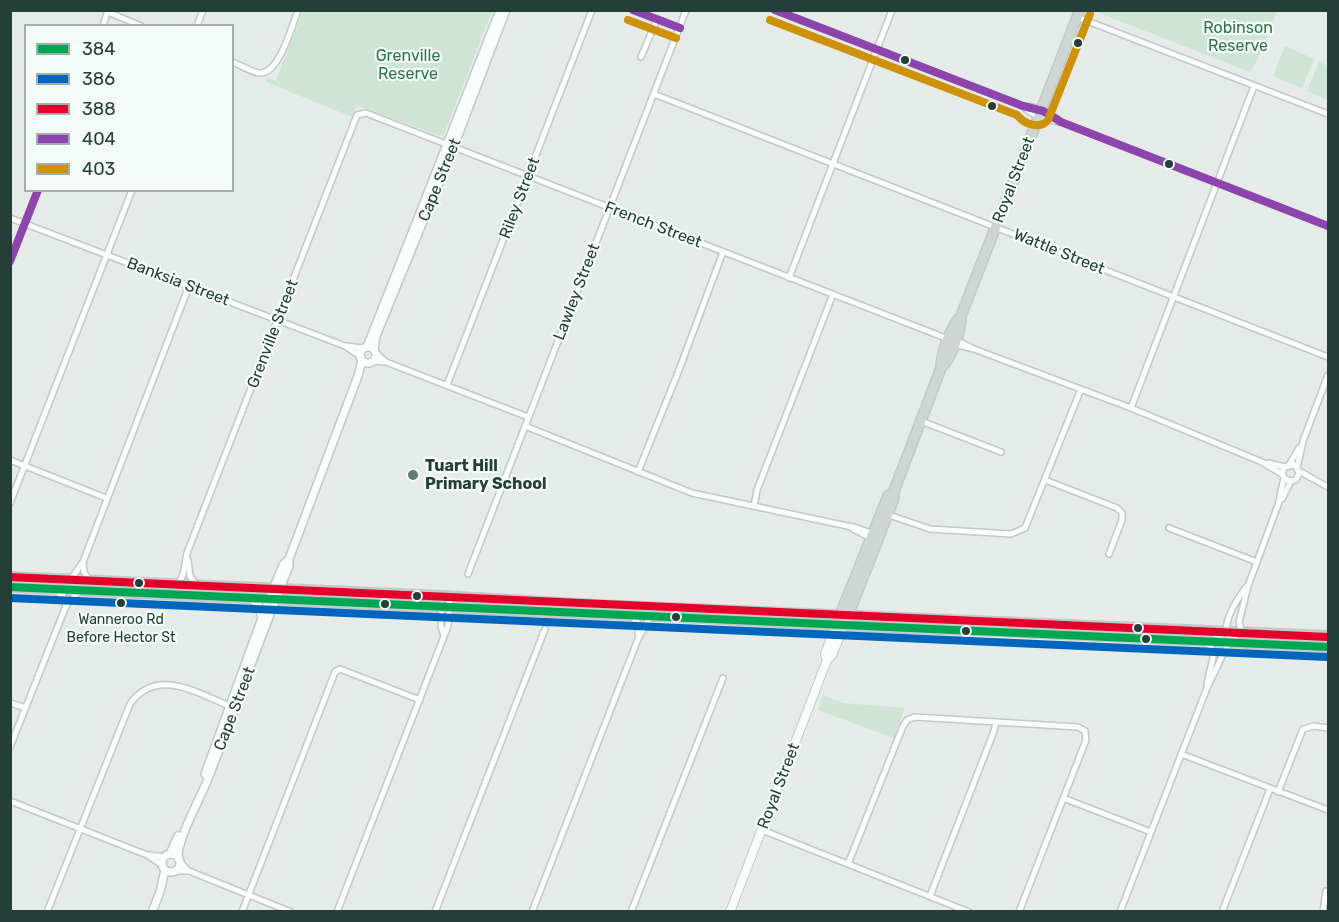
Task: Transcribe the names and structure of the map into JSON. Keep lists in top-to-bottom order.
{
  "streets": {
    "main road": ["Royal Street"],
    "street": [
      "Cape Street",
      "Riley Street",
      "French Street",
      "Wattle Street",
      "Banksia Street",
      "Lawley Street",
      "Grenville Street"
    ]
  },
  "crossings": [
    ["Cape Street", "French Street"],
    ["Cape Street", "Banksia Street"],
    ["Royal Street", "French Street"],
    ["Royal Street", "Wattle Street"],
    ["Riley Street", "French Street"],
    ["French Street", "Lawley Street"],
    ["French Street", "Grenville Street"],
    ["Wattle Street", "Lawley Street"],
    ["Banksia Street", "Grenville Street"]
  ],
  "parks": ["Robinson Reserve", "Grenville Reserve"],
  "places": ["Tuart Hill Primary School", "Wanneroo Rd Before Hector St"],
  "lines": [
    "transit line 404",
    "transit line 403",
    "transit line 388",
    "transit line 384",
    "transit line 386"
  ],
  "legend": [
    "384",
    "386",
    "388",
    "404",
    "403"
  ]
}
